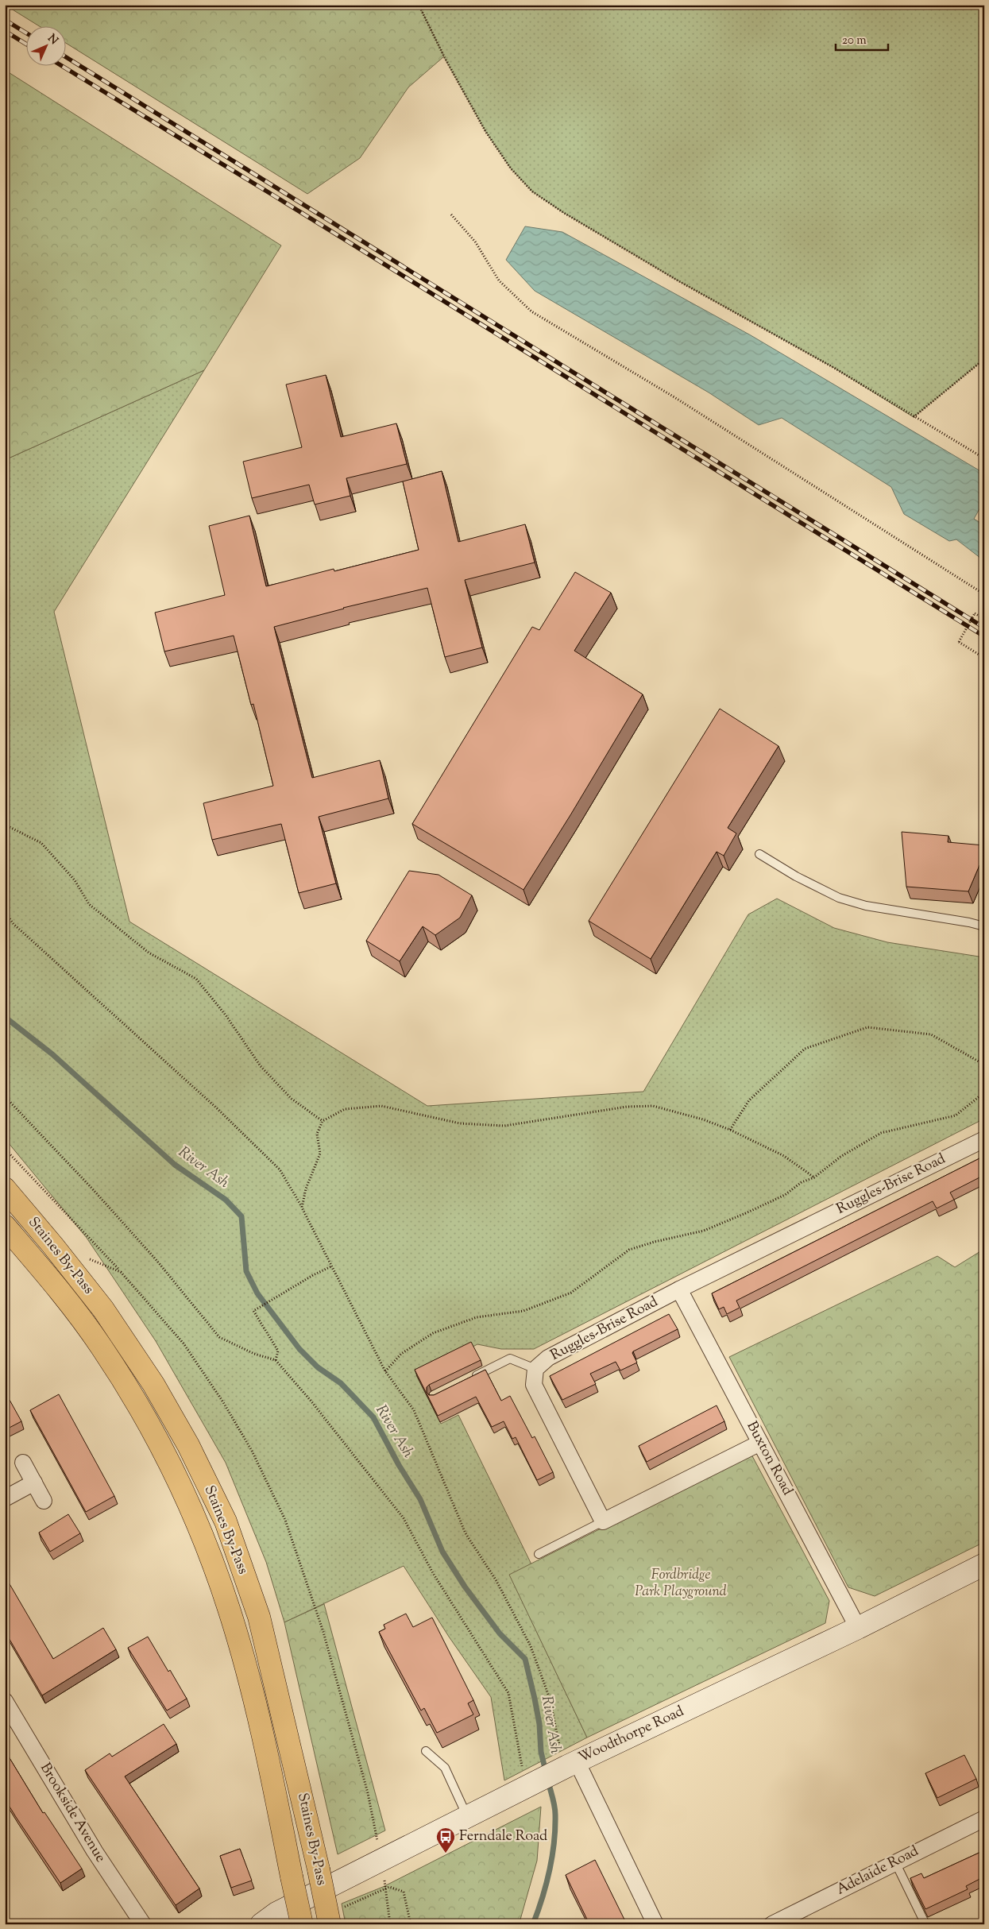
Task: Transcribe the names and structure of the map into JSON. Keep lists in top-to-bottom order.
{
  "streets": {
    "highway": ["Staines By-Pass"],
    "street": [
      "Ruggles-Brise Road",
      "Buxton Road",
      "Woodthorpe Road",
      "Brookside Avenue",
      "Adelaide Road"
    ]
  },
  "crossings": [
    ["Ruggles-Brise Road", "Buxton Road"],
    ["Buxton Road", "Woodthorpe Road"]
  ],
  "water": ["River Ash"],
  "parks": ["Fordbridge Park Playground"],
  "places": {
    "bus stop": ["Ferndale Road"]
  },
  "scale_bar": "20 m",
  "north": "top right"
}
